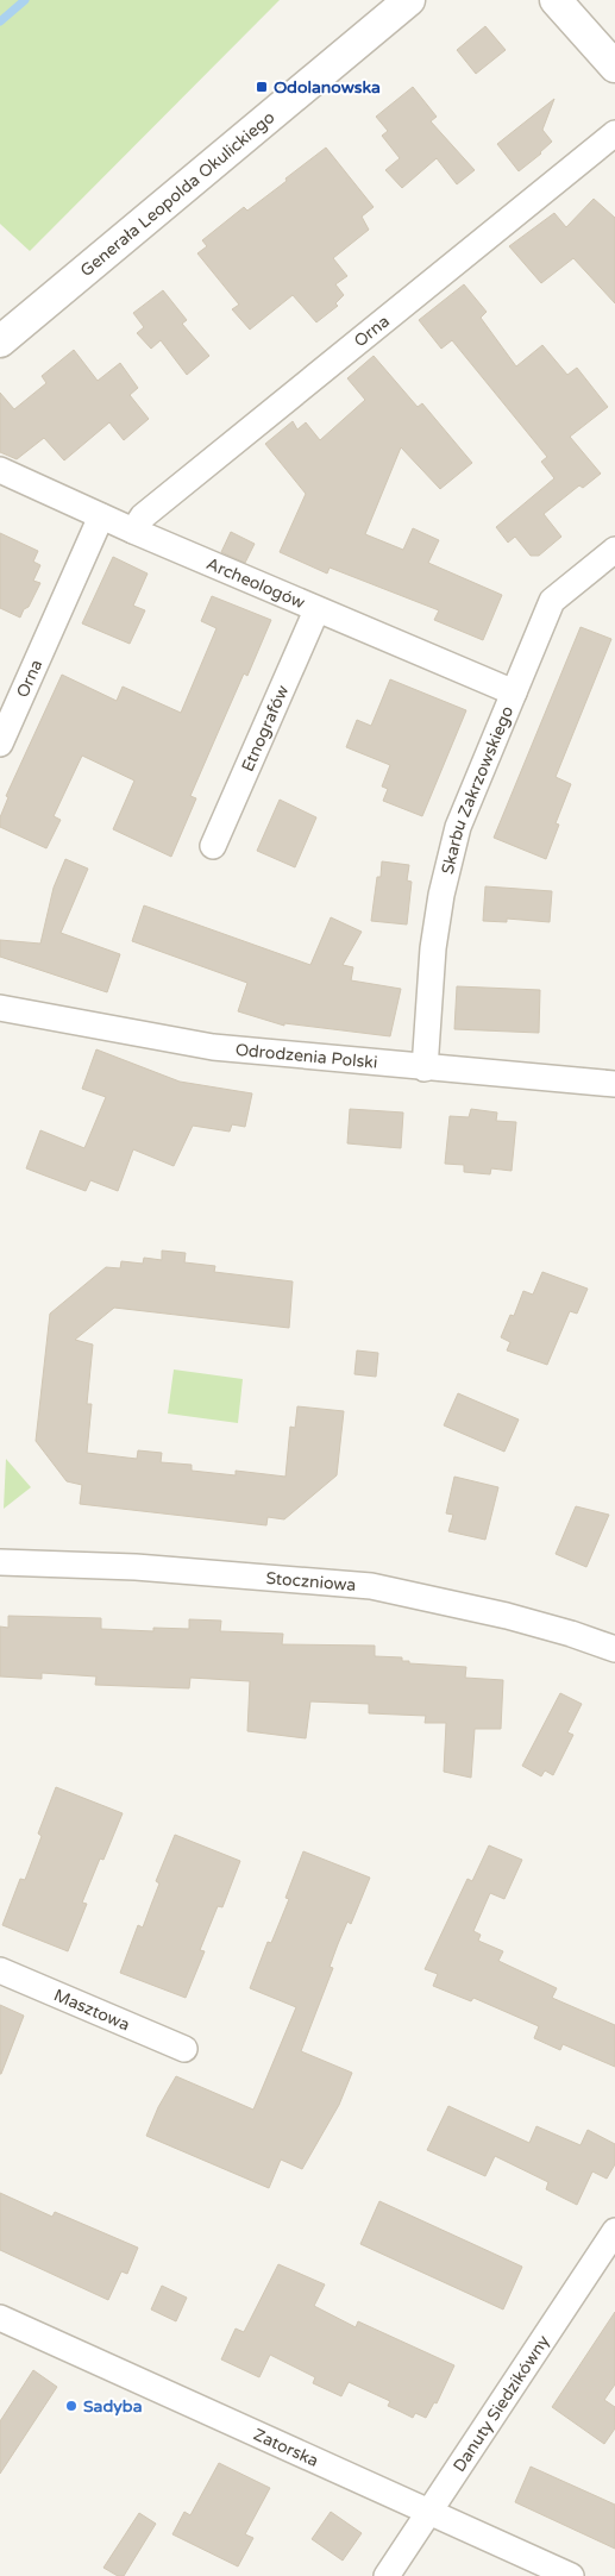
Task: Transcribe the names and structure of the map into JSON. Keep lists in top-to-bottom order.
{
  "streets": {
    "street": [
      "Generała Leopolda Okulickiego",
      "Orna",
      "Archeologów",
      "Etnografów",
      "Skarbu Zakrzowskiego",
      "Odrodzenia Polski",
      "Stoczniowa",
      "Masztowa",
      "Danuty Siedzikówny",
      "Zatorska"
    ]
  },
  "crossings": [
    ["Orna", "Archeologów"],
    ["Archeologów", "Etnografów"],
    ["Archeologów", "Skarbu Zakrzowskiego"],
    ["Skarbu Zakrzowskiego", "Odrodzenia Polski"],
    ["Danuty Siedzikówny", "Zatorska"]
  ],
  "places": {
    "transit": ["Odolanowska"],
    "other": ["Sadyba"]
  }
}
